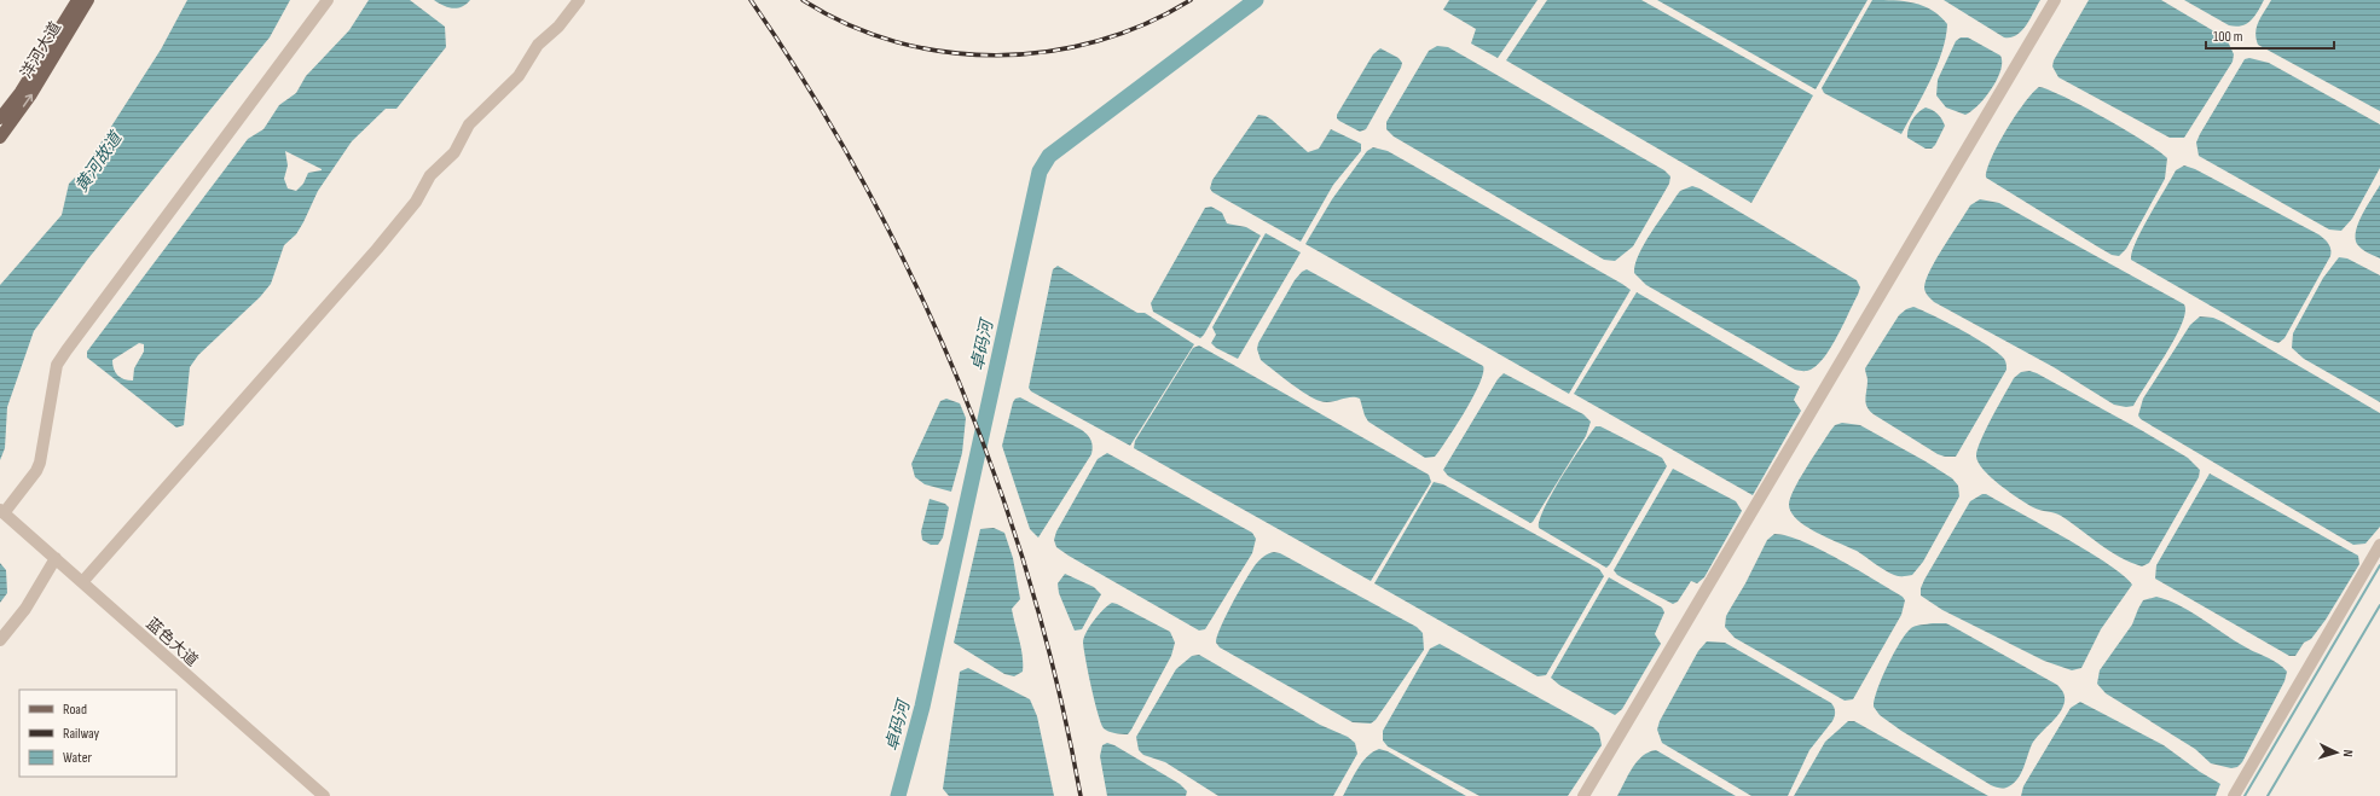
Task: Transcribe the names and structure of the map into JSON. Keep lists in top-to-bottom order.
{
  "streets": {
    "main road": ["洋河大道"],
    "street": ["蓝色大道"]
  },
  "water": ["黄河故道", "卓码河"],
  "legend": ["Road", "Railway", "Water"],
  "scale_bar": "100 m",
  "north": "right"
}
